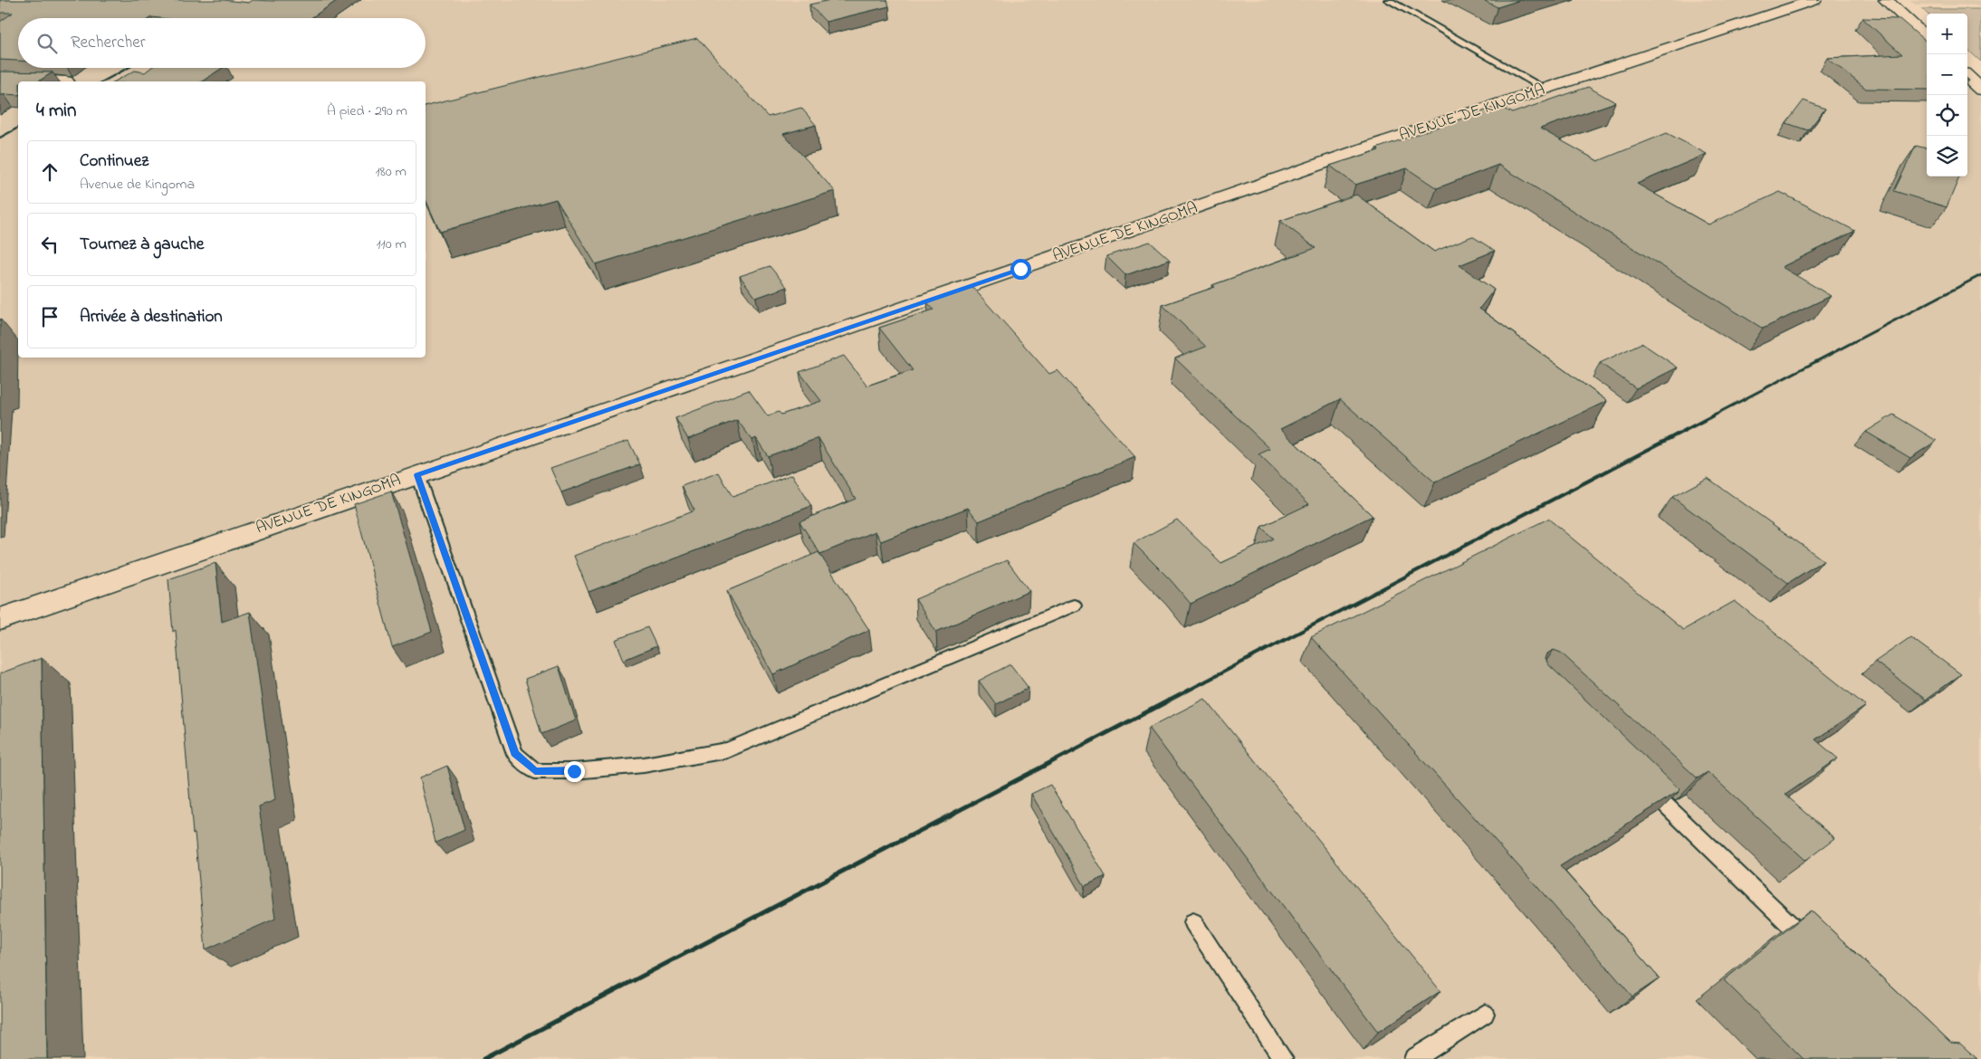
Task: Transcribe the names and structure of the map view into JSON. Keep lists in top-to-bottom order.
{
  "streets": {
    "street": ["AVENUE DE KINGOMA"]
  },
  "page": {
    "map_buttons": ["+", "−"],
    "search": "Rechercher",
    "heading": ["4 min", "À pied · 290 m"],
    "list": [
      ["Continuez", "Avenue de Kingoma", "180 m"],
      ["Tournez à gauche", "110 m"],
      "Arrivée à destination"
    ]
  }
}
